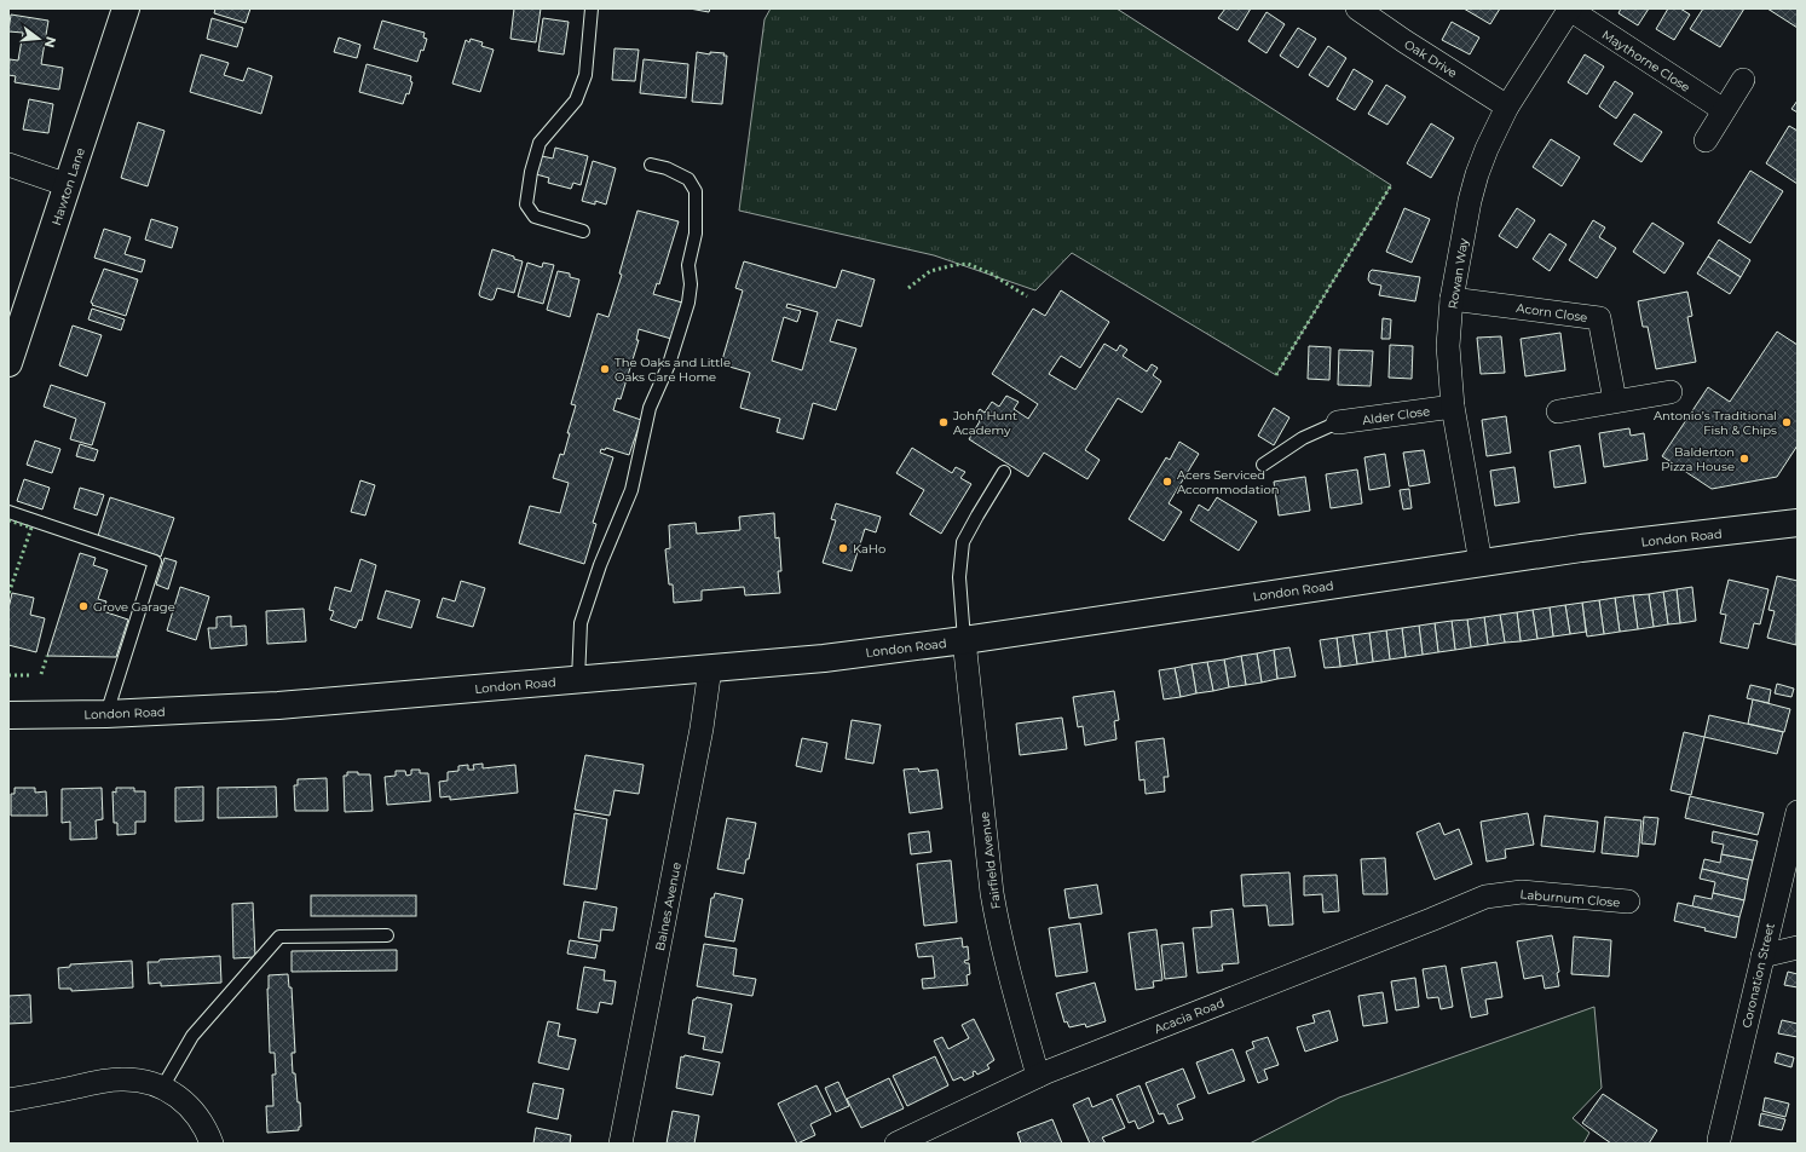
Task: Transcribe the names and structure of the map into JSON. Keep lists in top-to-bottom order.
{
  "streets": {
    "main road": ["Hawton Lane", "London Road"],
    "street": [
      "Oak Drive",
      "Maythorne Close",
      "Rowan Way",
      "Acorn Close",
      "Alder Close",
      "Fairfield Avenue",
      "Laburnum Close",
      "Baines Avenue",
      "Coronation Street",
      "Acacia Road"
    ]
  },
  "crossings": [
    ["Oak Drive", "Rowan Way"],
    ["Maythorne Close", "Rowan Way"],
    ["Rowan Way", "Acorn Close"],
    ["Rowan Way", "Alder Close"],
    ["Rowan Way", "London Road"],
    ["London Road", "Fairfield Avenue"],
    ["London Road", "Baines Avenue"],
    ["Fairfield Avenue", "Acacia Road"],
    ["Laburnum Close", "Acacia Road"]
  ],
  "places": [
    "The Oaks and Little Oaks Care Home",
    "John Hunt Academy",
    "Antonio’s Traditional Fish & Chips",
    "Balderton Pizza House",
    "Acers Serviced Accommodation",
    "KaHo",
    "Grove Garage"
  ],
  "north": "right"
}
